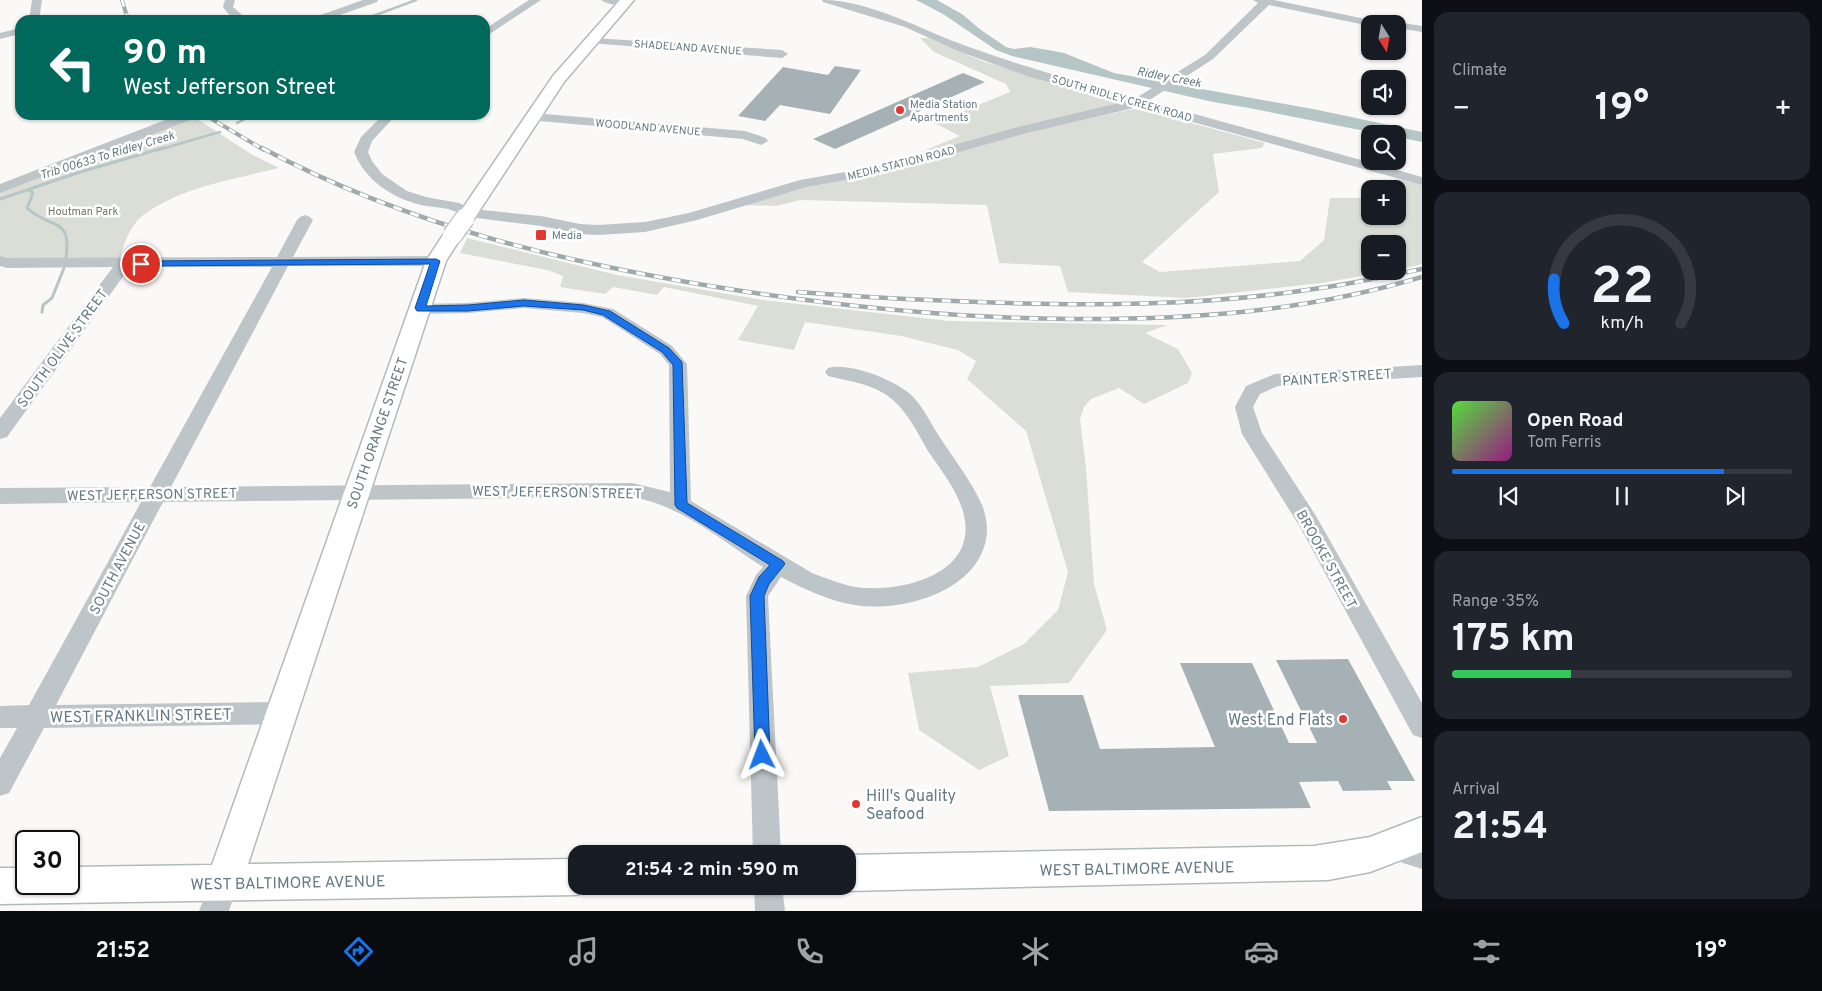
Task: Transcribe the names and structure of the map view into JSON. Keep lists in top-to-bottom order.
{
  "streets": {
    "main road": ["SOUTH ORANGE STREET", "WEST BALTIMORE AVENUE"],
    "street": [
      "SHADELAND AVENUE",
      "SOUTH RIDLEY CREEK ROAD",
      "WOODLAND AVENUE",
      "MEDIA STATION ROAD",
      "SOUTH OLIVE STREET",
      "PAINTER STREET",
      "WEST JEFFERSON STREET",
      "BROOKE STREET",
      "SOUTH AVENUE",
      "WEST FRANKLIN STREET"
    ]
  },
  "crossings": [
    ["SHADELAND AVENUE", "SOUTH ORANGE STREET"],
    ["SOUTH RIDLEY CREEK ROAD", "MEDIA STATION ROAD"],
    ["WOODLAND AVENUE", "SOUTH ORANGE STREET"],
    ["MEDIA STATION ROAD", "SOUTH ORANGE STREET"],
    ["PAINTER STREET", "BROOKE STREET"],
    ["SOUTH ORANGE STREET", "WEST JEFFERSON STREET"],
    ["SOUTH ORANGE STREET", "WEST FRANKLIN STREET"],
    ["SOUTH ORANGE STREET", "WEST BALTIMORE AVENUE"],
    ["WEST JEFFERSON STREET", "SOUTH AVENUE"],
    ["SOUTH AVENUE", "WEST FRANKLIN STREET"]
  ],
  "water": ["Ridley Creek", "Trib 00633 To Ridley Creek"],
  "parks": ["Houtman Park"],
  "places": {
    "other": ["Media Station Apartments", "West End Flats", "Hill's Quality Seafood"],
    "transit": ["Media"]
  },
  "north": "bottom",
  "page": {
    "tile": [
      "Climate",
      ["Range · 35%", "175 km"],
      ["Arrival", "21:54"]
    ],
    "map_buttons": ["+", "−"],
    "turn": ["90 m", "West Jefferson Street"],
    "heat": ["−", "19°", "+"],
    "song": ["Open Road", "Tom Ferris"],
    "limit": "30",
    "trip": "21:54 · 2 min · 590 m",
    "tabs": ["21:52", "19°"],
    "gauge": ["22", "km/h"]
  }
}
